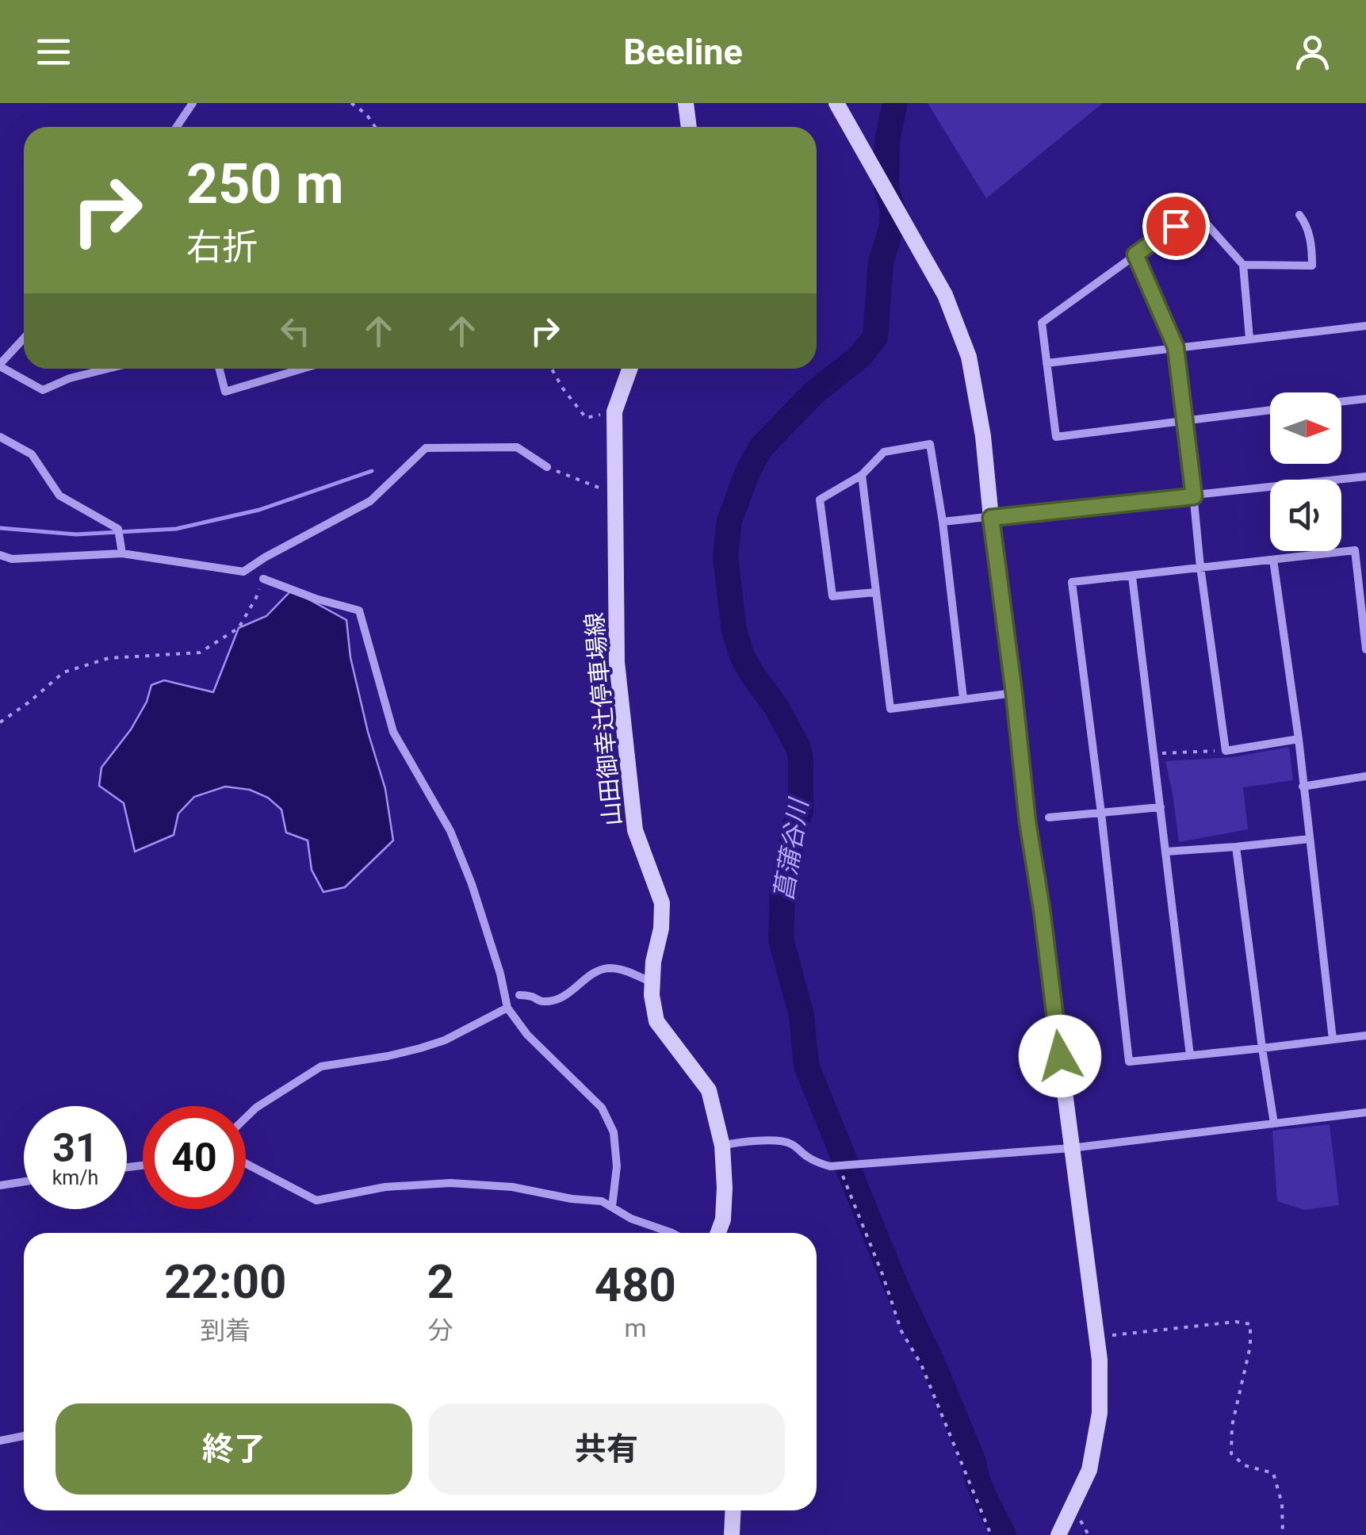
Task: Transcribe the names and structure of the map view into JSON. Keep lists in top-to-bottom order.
{
  "streets": {
    "street": ["山田御幸辻停車場線"]
  },
  "water": ["菖蒲谷川"],
  "north": "right",
  "page": {
    "header": "Beeline",
    "turn": ["250 m", "右折"],
    "speed": "31 km/h",
    "limit": "40",
    "eta": [
      "22:00",
      "到着",
      "2",
      "分",
      "480",
      "m"
    ],
    "buttons": ["終了", "共有"]
  }
}
